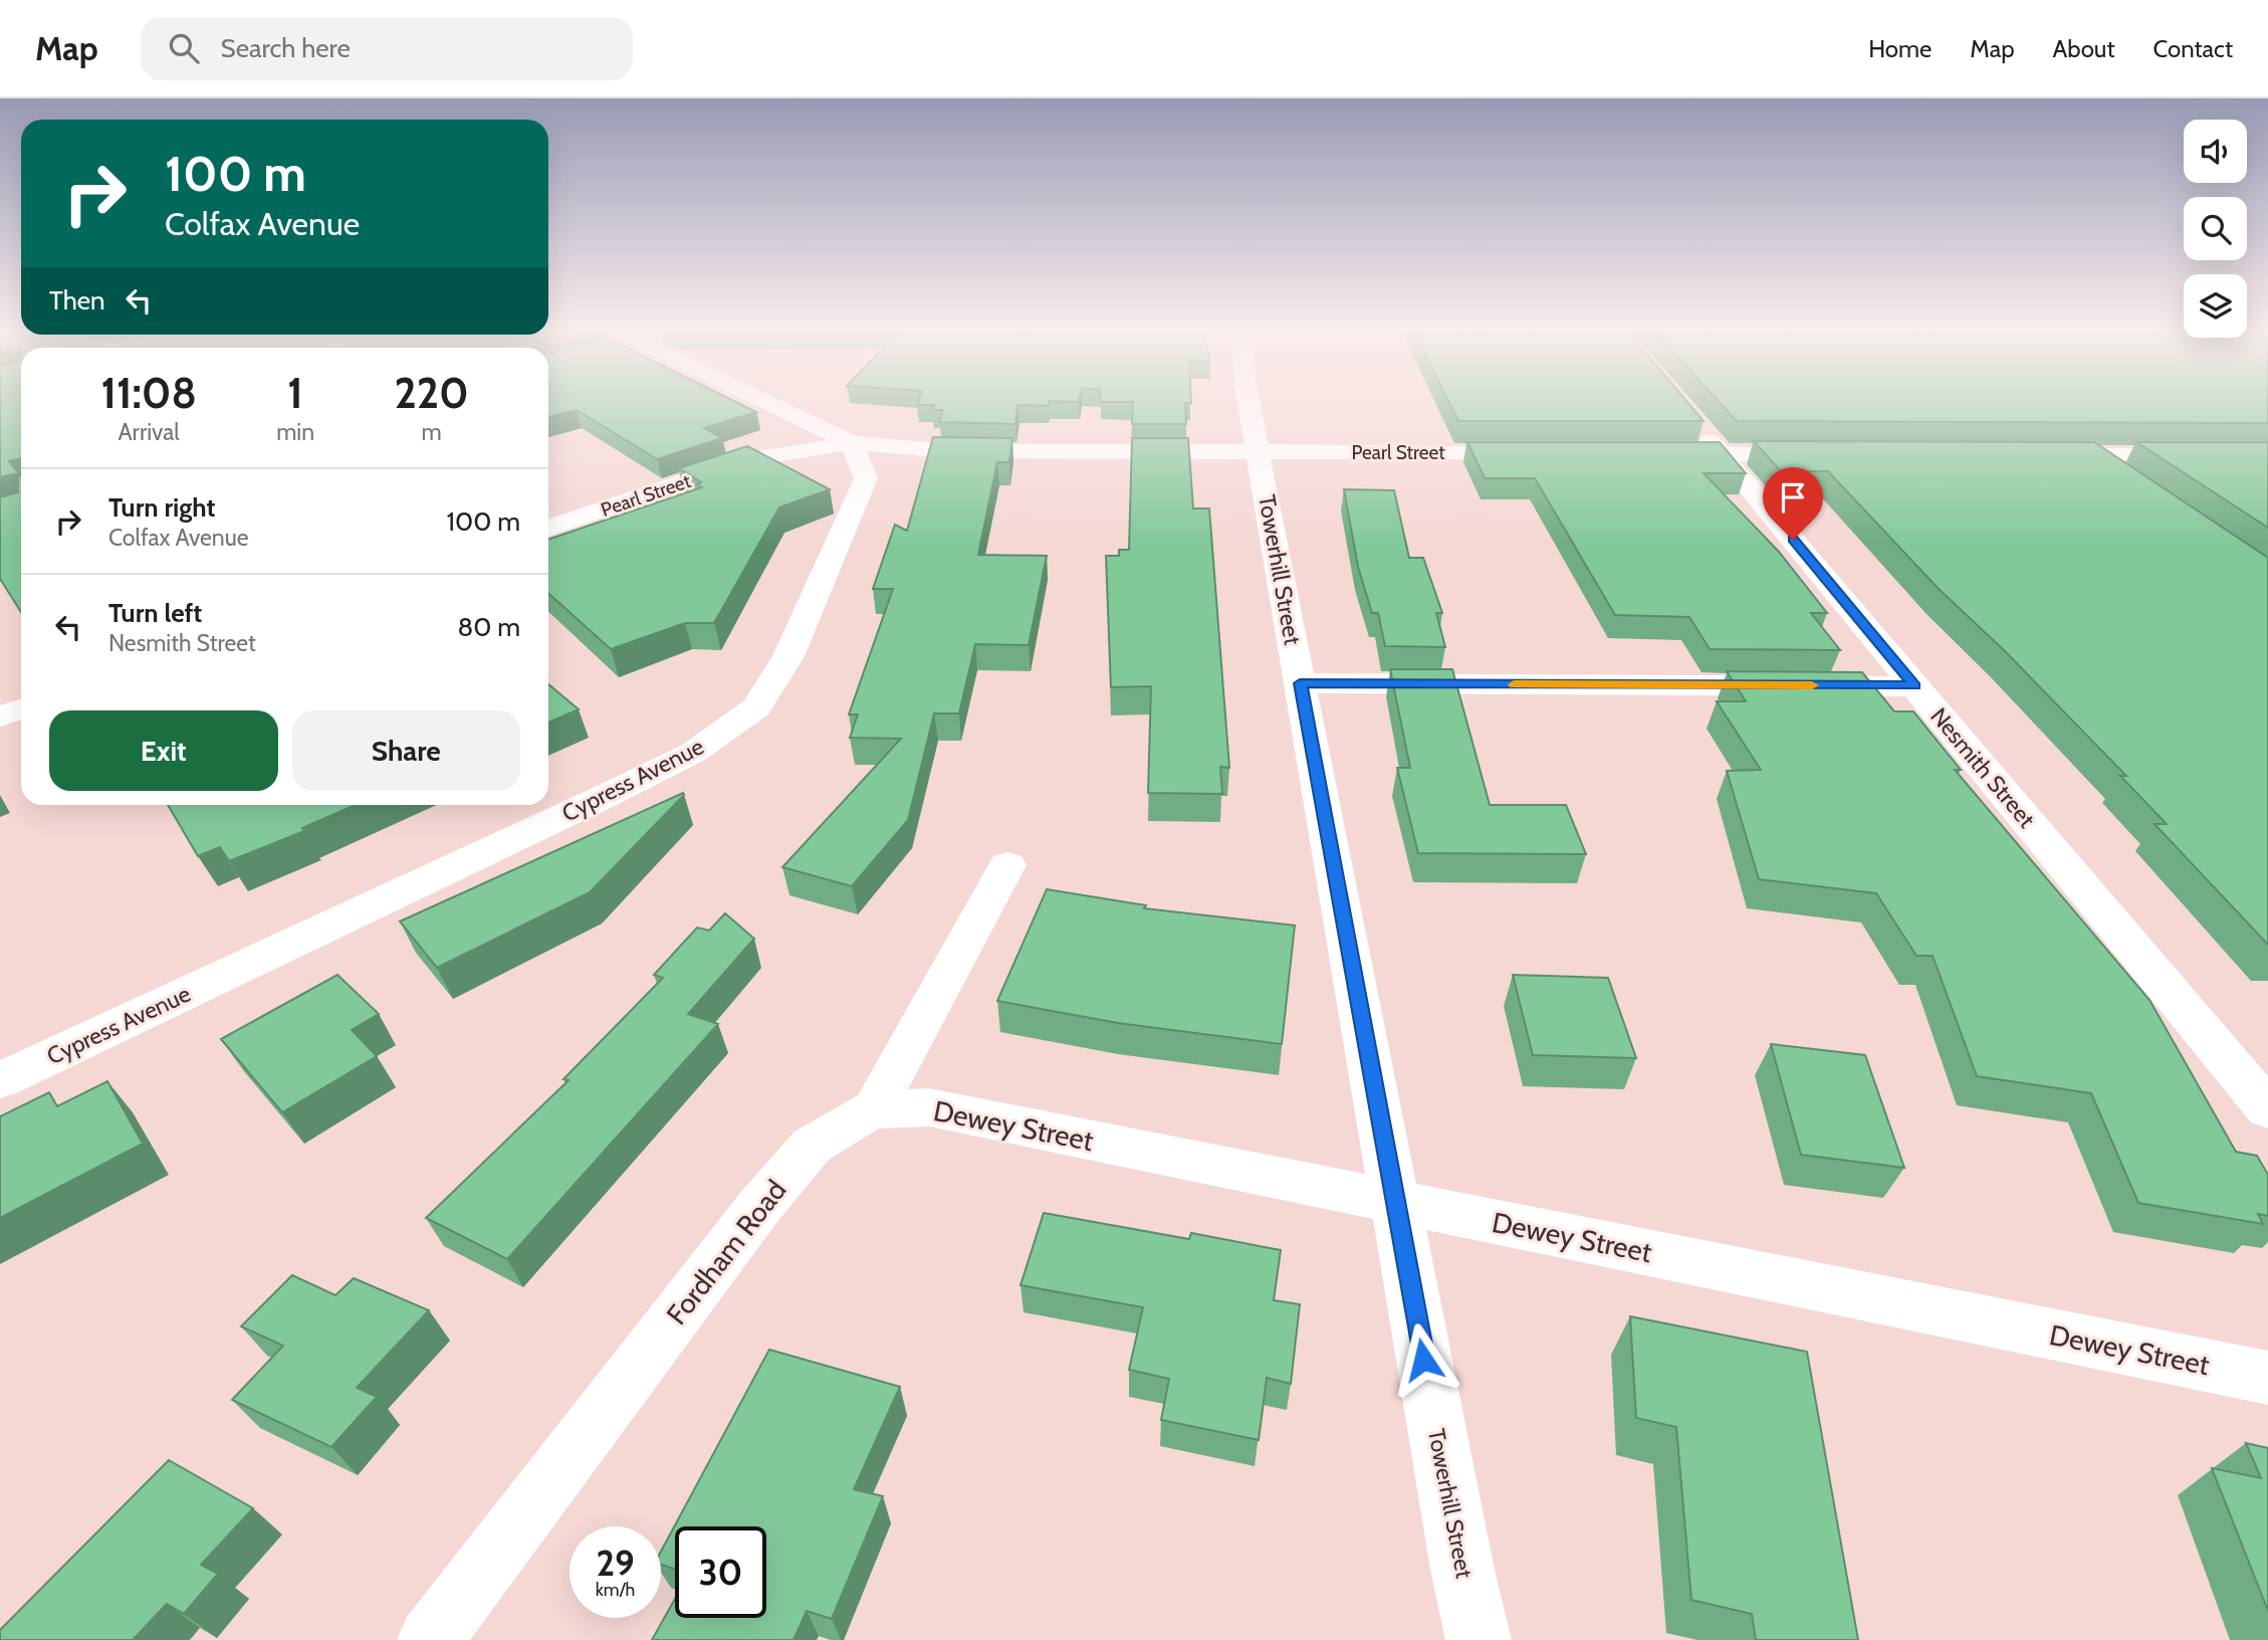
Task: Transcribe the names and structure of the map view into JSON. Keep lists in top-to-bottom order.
{
  "streets": {
    "street": [
      "Pearl Street",
      "Towerhill Street",
      "Nesmith Street",
      "Cypress Avenue",
      "Dewey Street",
      "Fordham Road"
    ]
  },
  "crossings": [
    ["Pearl Street", "Towerhill Street"],
    ["Pearl Street", "Cypress Avenue"],
    ["Towerhill Street", "Dewey Street"],
    ["Dewey Street", "Fordham Road"]
  ],
  "page": {
    "header": "Map",
    "search": "Search here",
    "nav": [
      "Home",
      "Map",
      "About",
      "Contact"
    ],
    "turn": ["100 m", "Colfax Avenue"],
    "then": "Then",
    "eta": [
      "11:08",
      "Arrival",
      "1",
      "min",
      "220",
      "m"
    ],
    "list": [
      {
        "name": "Turn right",
        "note": "Colfax Avenue",
        "value": "100 m"
      },
      {
        "name": "Turn left",
        "note": "Nesmith Street",
        "value": "80 m"
      }
    ],
    "buttons": ["Exit", "Share"],
    "speed": "29 km/h",
    "limit": "30"
  }
}
